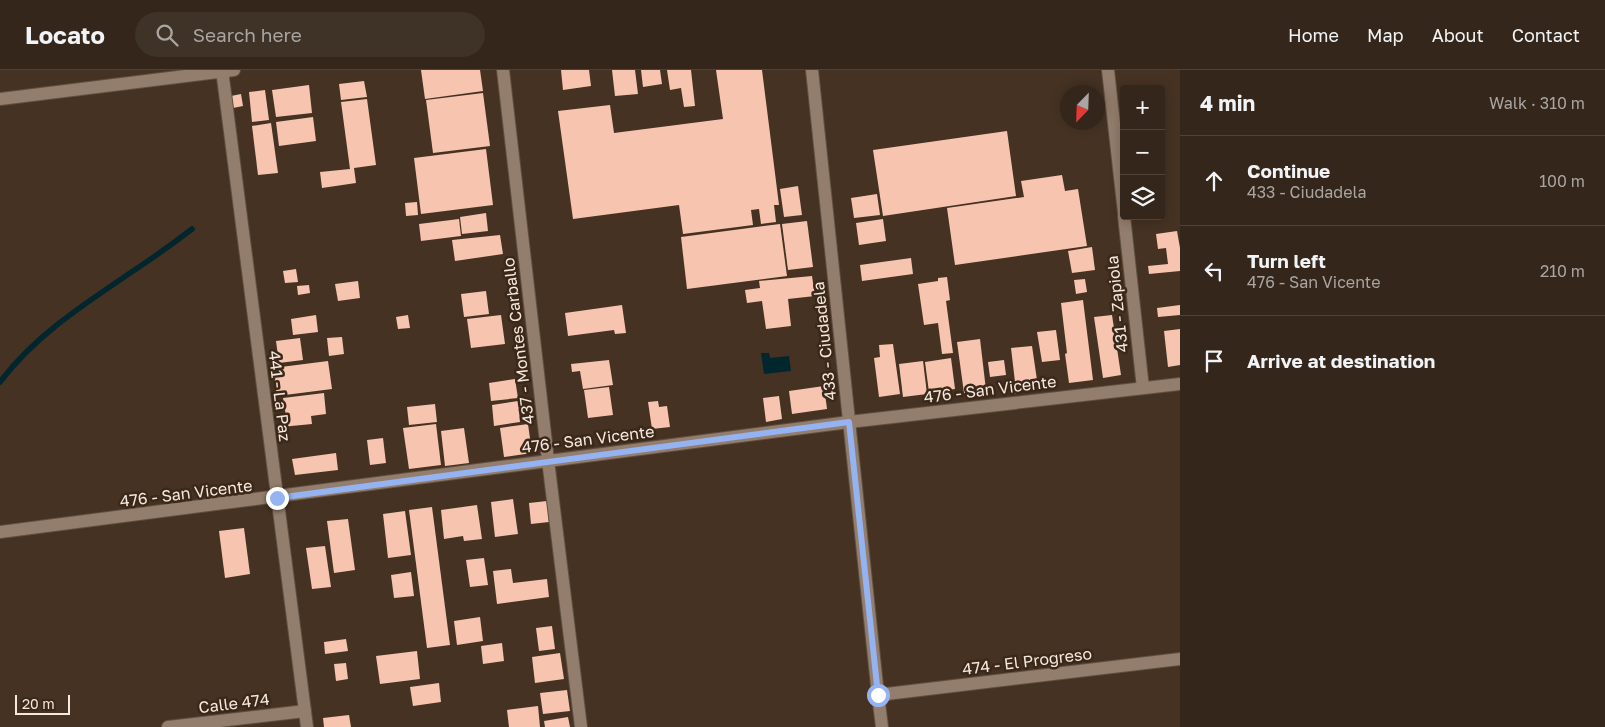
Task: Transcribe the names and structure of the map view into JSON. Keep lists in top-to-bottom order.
{
  "streets": {
    "street": [
      "431 - Zapiola",
      "437 - Montes Carballo",
      "433 - Ciudadela",
      "476 - San Vicente",
      "441 - La Paz",
      "474 - El Progreso",
      "Calle 474"
    ]
  },
  "crossings": [
    ["431 - Zapiola", "476 - San Vicente"],
    ["437 - Montes Carballo", "476 - San Vicente"],
    ["433 - Ciudadela", "476 - San Vicente"],
    ["433 - Ciudadela", "474 - El Progreso"],
    ["476 - San Vicente", "441 - La Paz"],
    ["441 - La Paz", "Calle 474"]
  ],
  "scale_bar": "20 m",
  "north": "bottom left",
  "page": {
    "header": "Locato",
    "search": "Search here",
    "nav": [
      "Home",
      "Map",
      "About",
      "Contact"
    ],
    "heading": ["4 min", "Walk · 310 m"],
    "map_buttons": ["+", "−"],
    "list": [
      ["Continue", "433 - Ciudadela", "100 m"],
      ["Turn left", "476 - San Vicente", "210 m"],
      "Arrive at destination"
    ],
    "scale": "20 m"
  }
}
